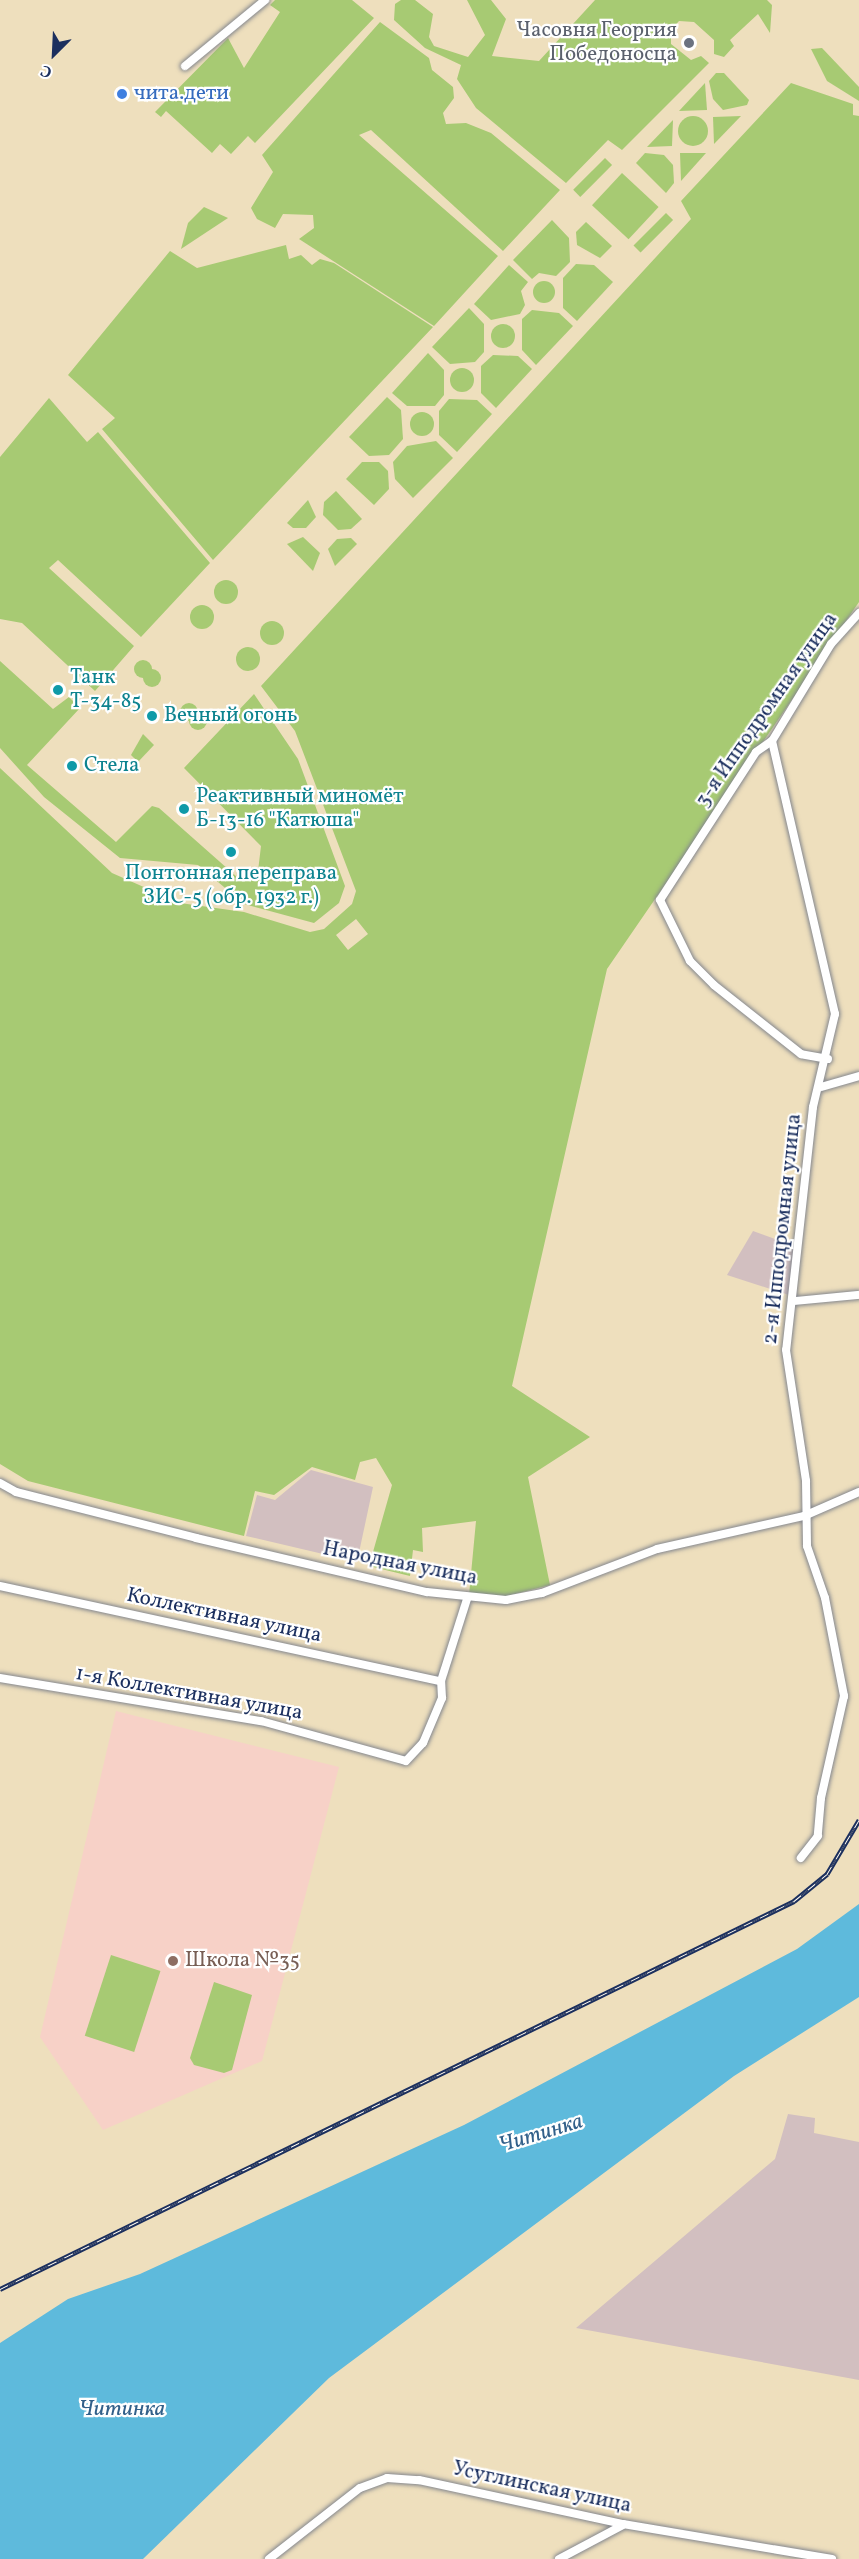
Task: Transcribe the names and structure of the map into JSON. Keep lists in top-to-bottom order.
{
  "streets": {
    "street": [
      "3-я Ипподромная улица",
      "2-я Ипподромная улица",
      "Народная улица",
      "Коллективная улица",
      "1-я Коллективная улица",
      "Усуглинская улица"
    ]
  },
  "crossings": [
    ["3-я Ипподромная улица", "2-я Ипподромная улица"],
    ["2-я Ипподромная улица", "Народная улица"],
    ["Коллективная улица", "1-я Коллективная улица"]
  ],
  "water": ["Читинка"],
  "places": [
    "Часовня Георгия Победоносца",
    "чита.дети",
    "Танк Т-34-85",
    "Вечный огонь",
    "Стела",
    "Реактивный миномёт Б-13-16 \"Катюша\"",
    "Понтонная переправа ЗИС-5 (обр. 1932 г.)",
    "Школа №35"
  ],
  "north": "bottom left"
}
